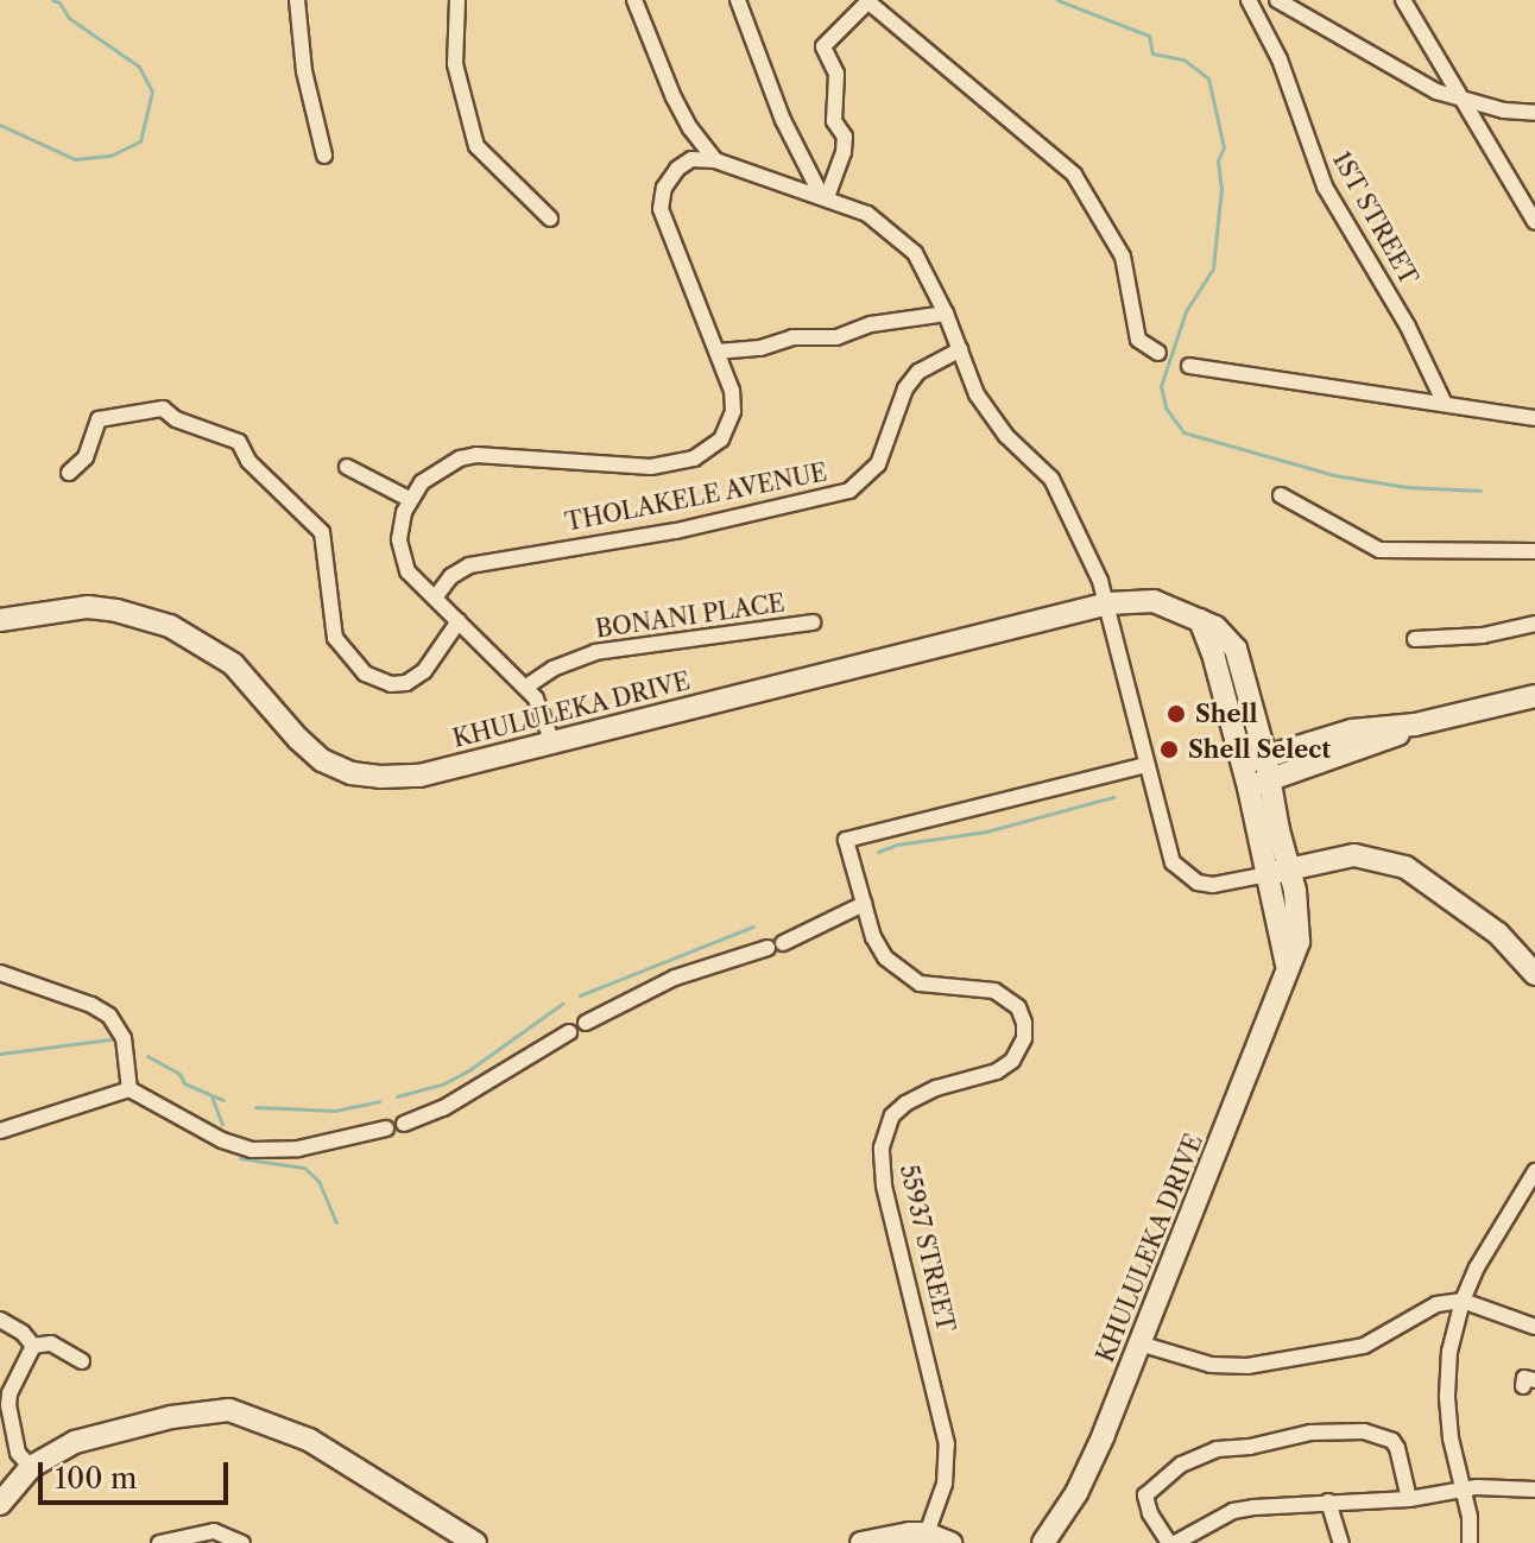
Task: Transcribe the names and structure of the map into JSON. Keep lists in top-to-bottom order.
{
  "streets": {
    "street": [
      "1ST STREET",
      "THOLAKELE AVENUE",
      "BONANI PLACE",
      "KHULULEKA DRIVE",
      "55937 STREET"
    ]
  },
  "places": ["Shell", "Shell Select"],
  "scale_bar": "100 m"
}
